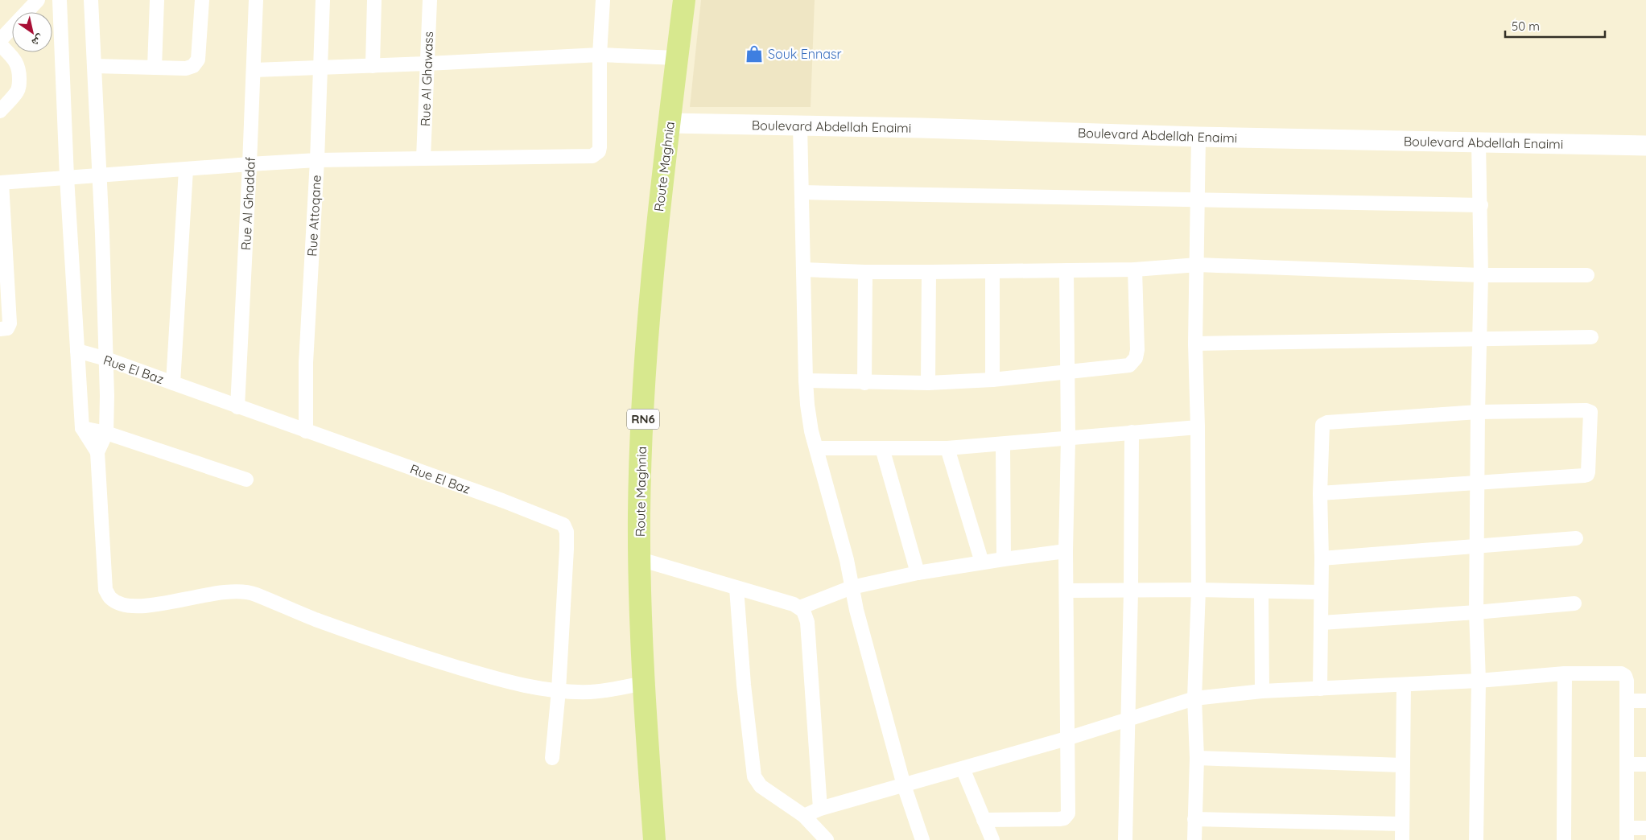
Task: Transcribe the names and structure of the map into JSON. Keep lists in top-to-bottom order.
{
  "streets": {
    "main road": ["Route Maghnia", "RN6"],
    "street": [
      "Rue Al Ghawass",
      "Boulevard Abdellah Enaimi",
      "Rue Al Ghaddaf",
      "Rue Attoqane",
      "Rue El Baz"
    ]
  },
  "crossings": [
    ["Boulevard Abdellah Enaimi", "Route Maghnia"],
    ["Rue Al Ghaddaf", "Rue El Baz"],
    ["Rue Attoqane", "Rue El Baz"]
  ],
  "places": {
    "shop": ["Souk Ennasr"]
  },
  "scale_bar": "50 m",
  "north": "bottom right"
}
